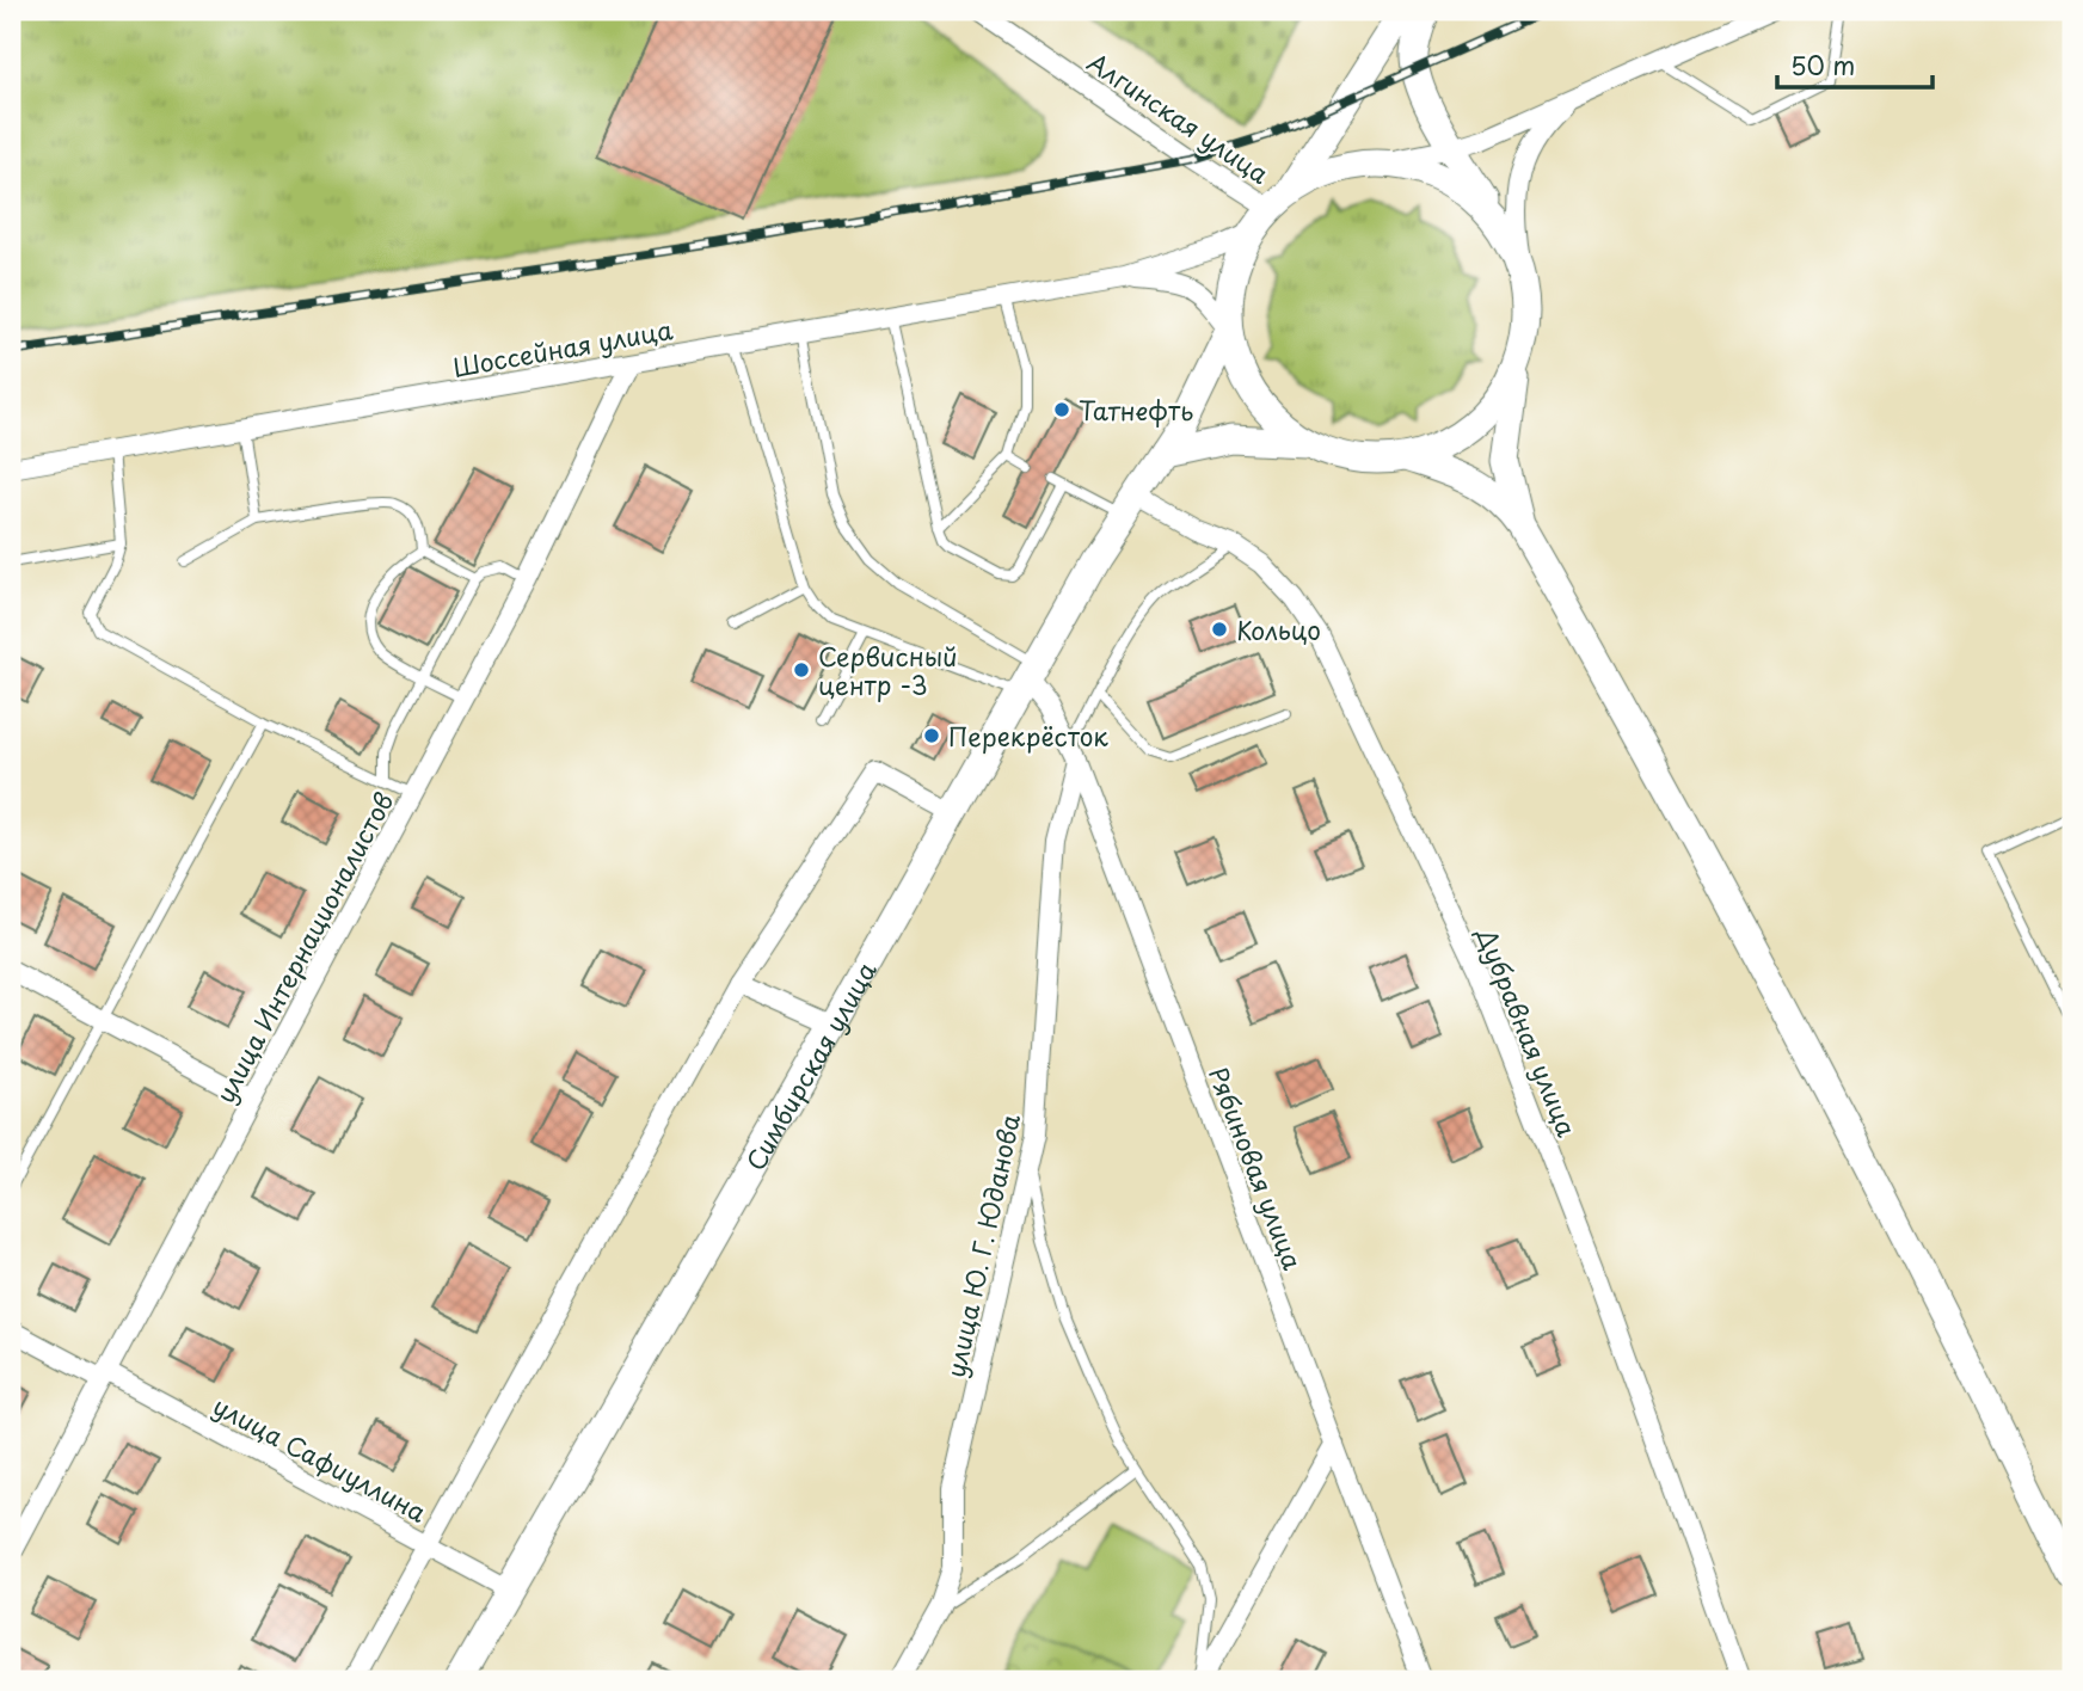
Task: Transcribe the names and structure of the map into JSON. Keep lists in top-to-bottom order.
{
  "streets": {
    "main road": ["Симбирская улица"],
    "street": [
      "Алгинская улица",
      "Шоссейная улица",
      "улица Интернационалистов",
      "Дубравная улица",
      "Рябиновая улица",
      "улица Ю. Г. Юданова",
      "улица Сафиуллина"
    ]
  },
  "crossings": [
    ["Алгинская улица", "Симбирская улица"],
    ["Шоссейная улица", "улица Интернационалистов"],
    ["улица Интернационалистов", "улица Сафиуллина"],
    ["Дубравная улица", "Симбирская улица"],
    ["Симбирская улица", "Рябиновая улица"],
    ["Симбирская улица", "улица Сафиуллина"],
    ["Рябиновая улица", "улица Ю. Г. Юданова"]
  ],
  "places": [
    "Татнефть",
    "Кольцо",
    "Сервисный центр -3",
    "Перекрёсток"
  ],
  "scale_bar": "50 m"
}
